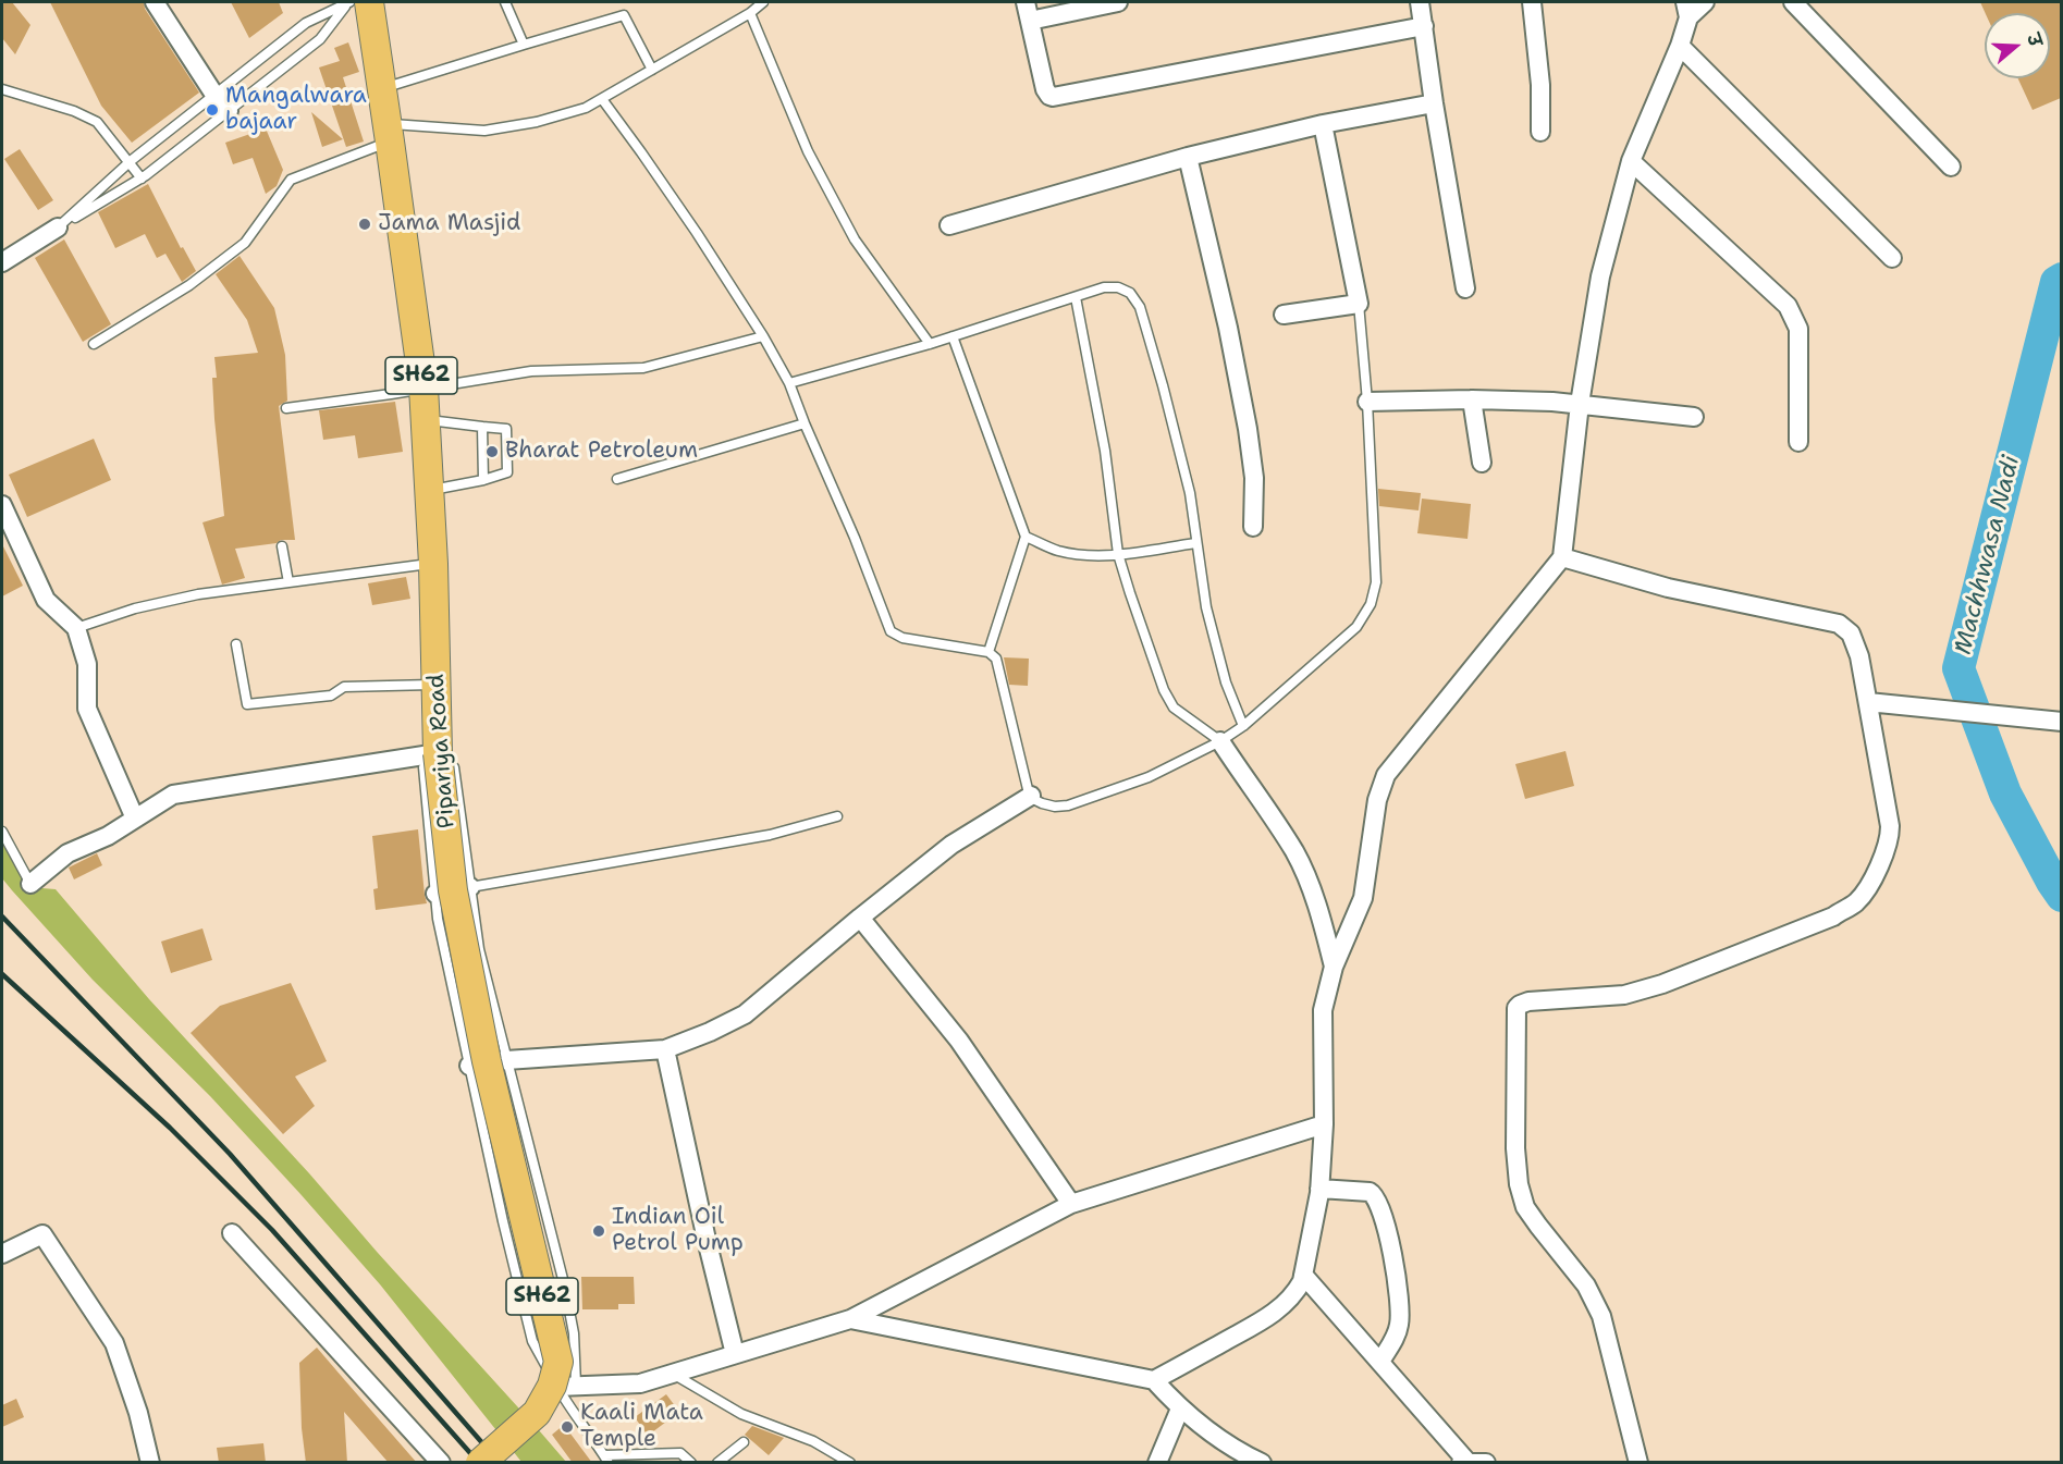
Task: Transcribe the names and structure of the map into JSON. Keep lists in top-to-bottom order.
{
  "streets": {
    "main road": ["SH62", "Pipariya Road"]
  },
  "water": ["Machhwasa Nadi"],
  "places": [
    "Mangalwara bajaar",
    "Jama Masjid",
    "Bharat Petroleum",
    "Indian Oil Petrol Pump",
    "Kaali Mata Temple"
  ],
  "north": "right"
}
